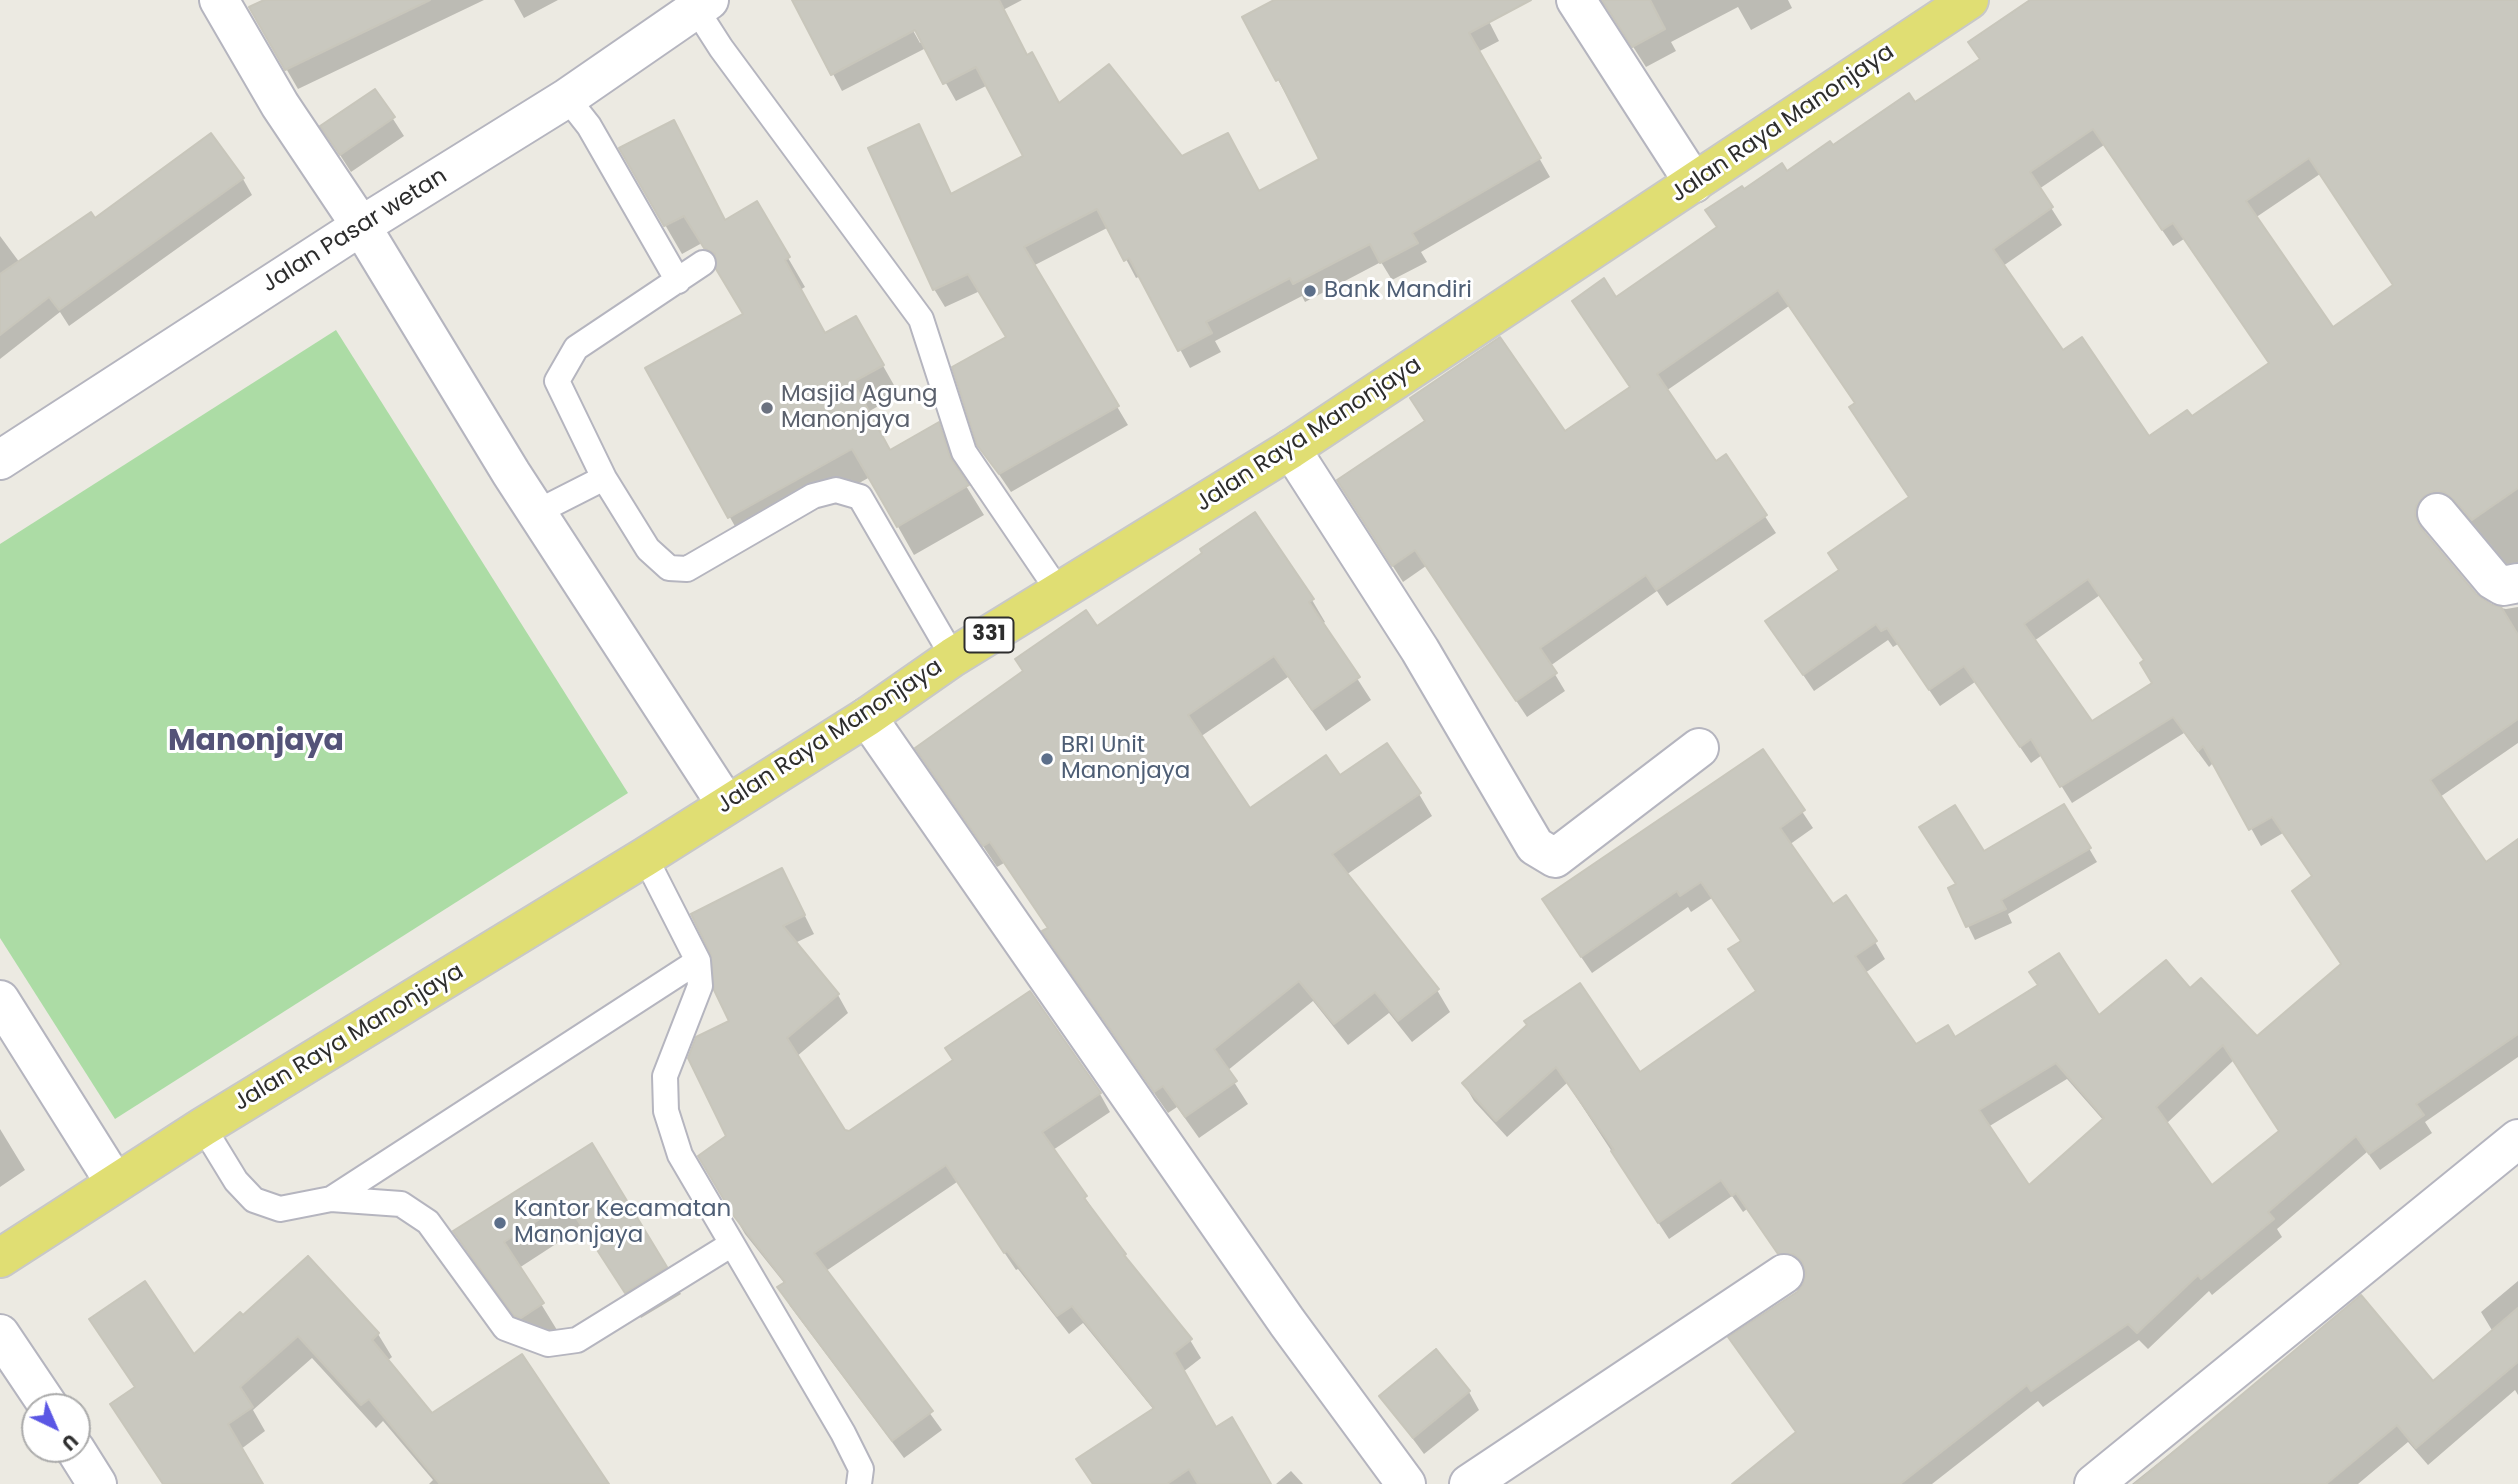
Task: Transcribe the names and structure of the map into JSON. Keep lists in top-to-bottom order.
{
  "streets": {
    "main road": ["Jalan Raya Manonjaya", "331"],
    "street": ["Jalan Pasar wetan"]
  },
  "districts": ["Manonjaya"],
  "places": [
    "Bank Mandiri",
    "Masjid Agung Manonjaya",
    "BRI Unit Manonjaya",
    "Kantor Kecamatan Manonjaya"
  ],
  "north": "bottom right"
}
